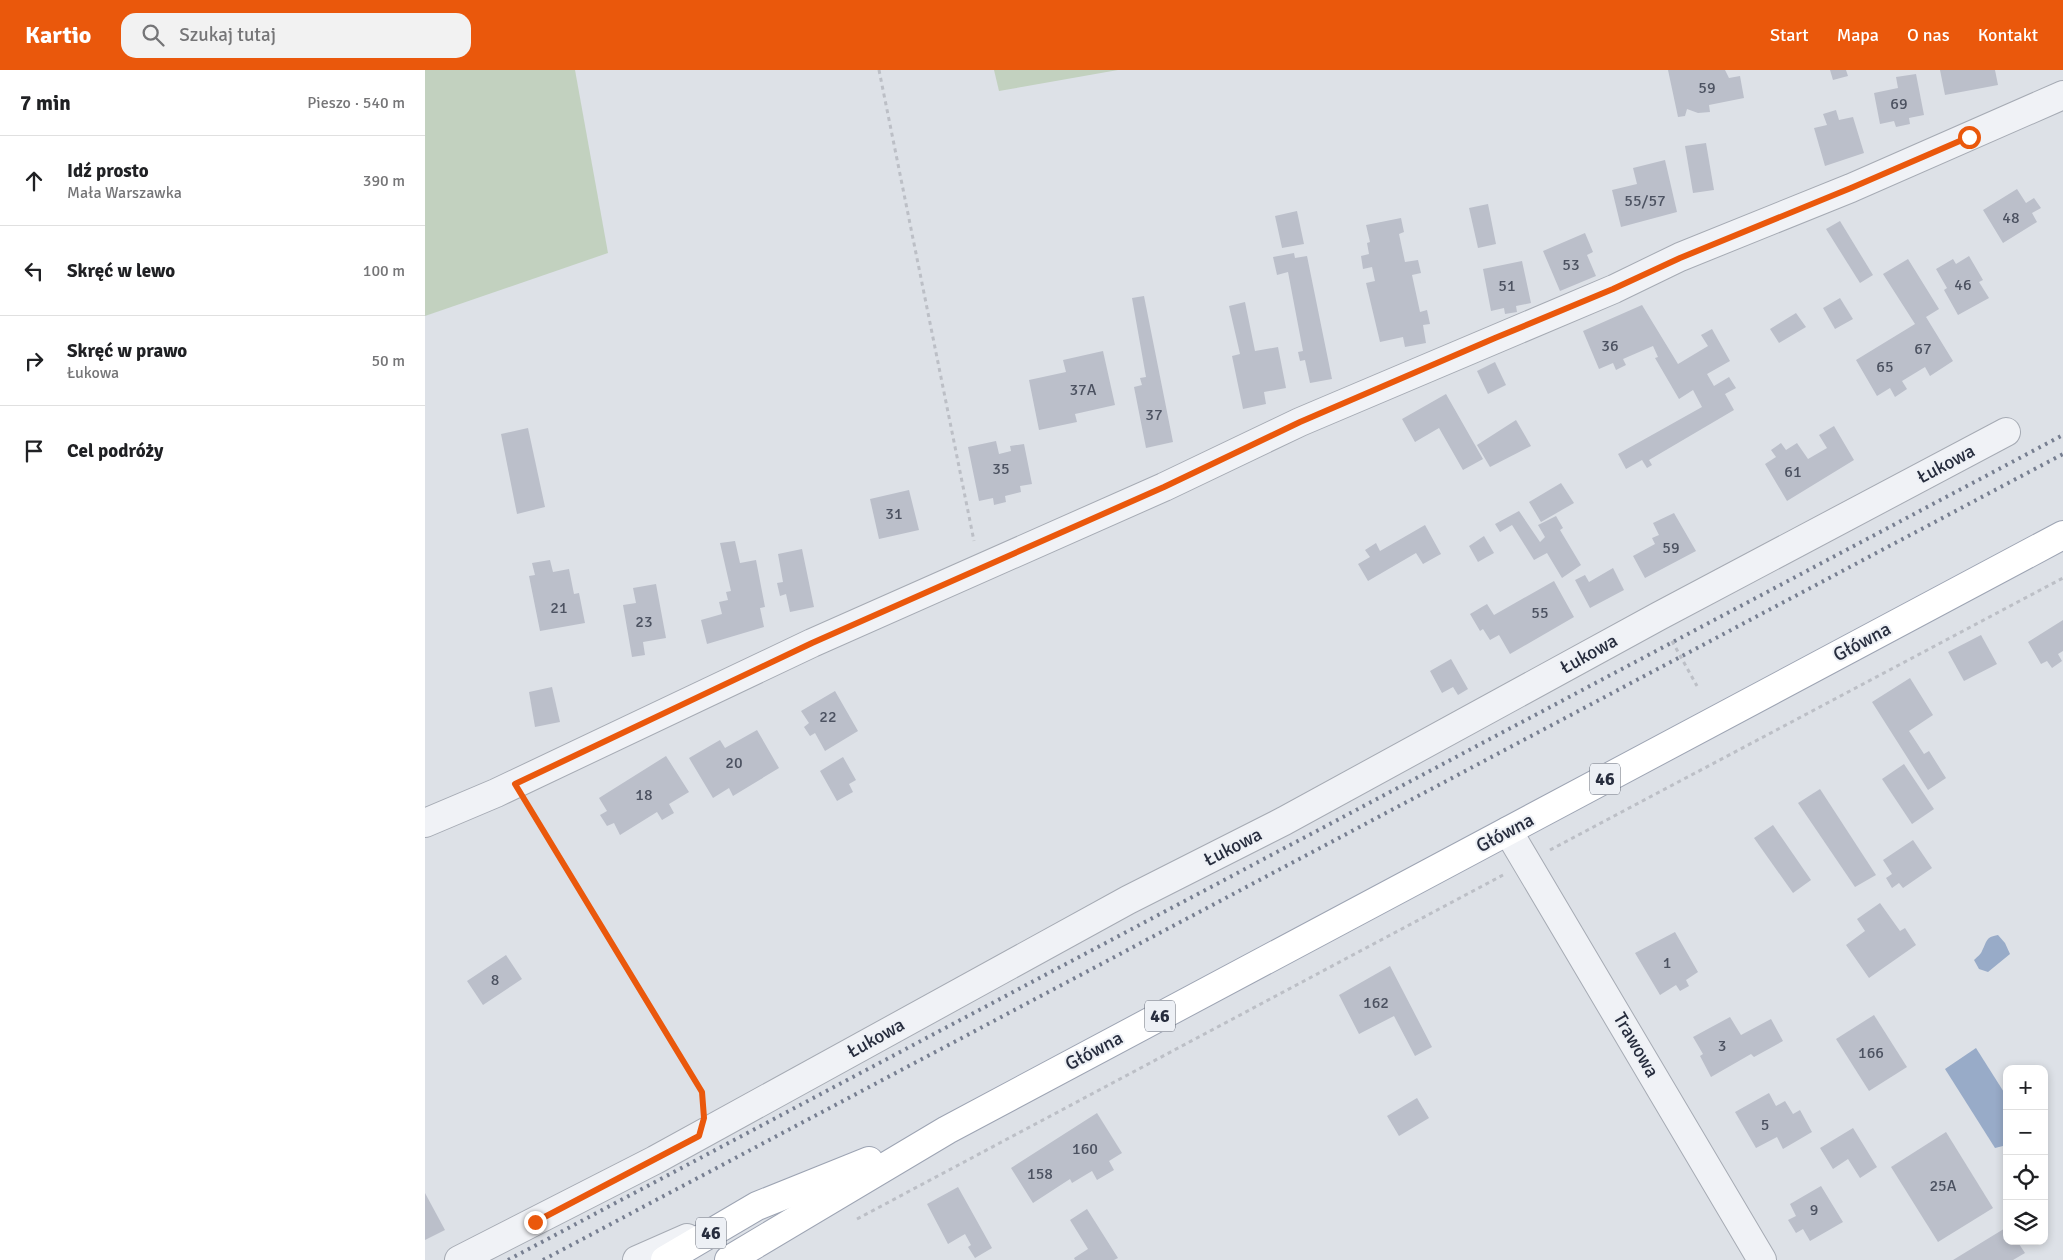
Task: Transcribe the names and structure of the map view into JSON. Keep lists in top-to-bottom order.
{
  "streets": {
    "main road": ["Główna", "46"],
    "street": ["Łukowa", "Trawowa"]
  },
  "crossings": [
    ["Główna", "Trawowa"]
  ],
  "house_numbers": [
    "59",
    "69",
    "55/57",
    "48",
    "53",
    "46",
    "51",
    "36",
    "67",
    "65",
    "37A",
    "37",
    "35",
    "61",
    "31",
    "59",
    "21",
    "55",
    "23",
    "22",
    "20",
    "18",
    "1",
    "8",
    "162",
    "3",
    "166",
    "5",
    "160",
    "158",
    "25A",
    "9"
  ],
  "page": {
    "header": "Kartio",
    "search": "Szukaj tutaj",
    "nav": [
      "Start",
      "Mapa",
      "O nas",
      "Kontakt"
    ],
    "heading": ["7 min", "Pieszo · 540 m"],
    "list": [
      ["Idź prosto", "Mała Warszawka", "390 m"],
      ["Skręć w lewo", "100 m"],
      ["Skręć w prawo", "Łukowa", "50 m"],
      "Cel podróży"
    ],
    "map_buttons": ["+", "−"]
  }
}
